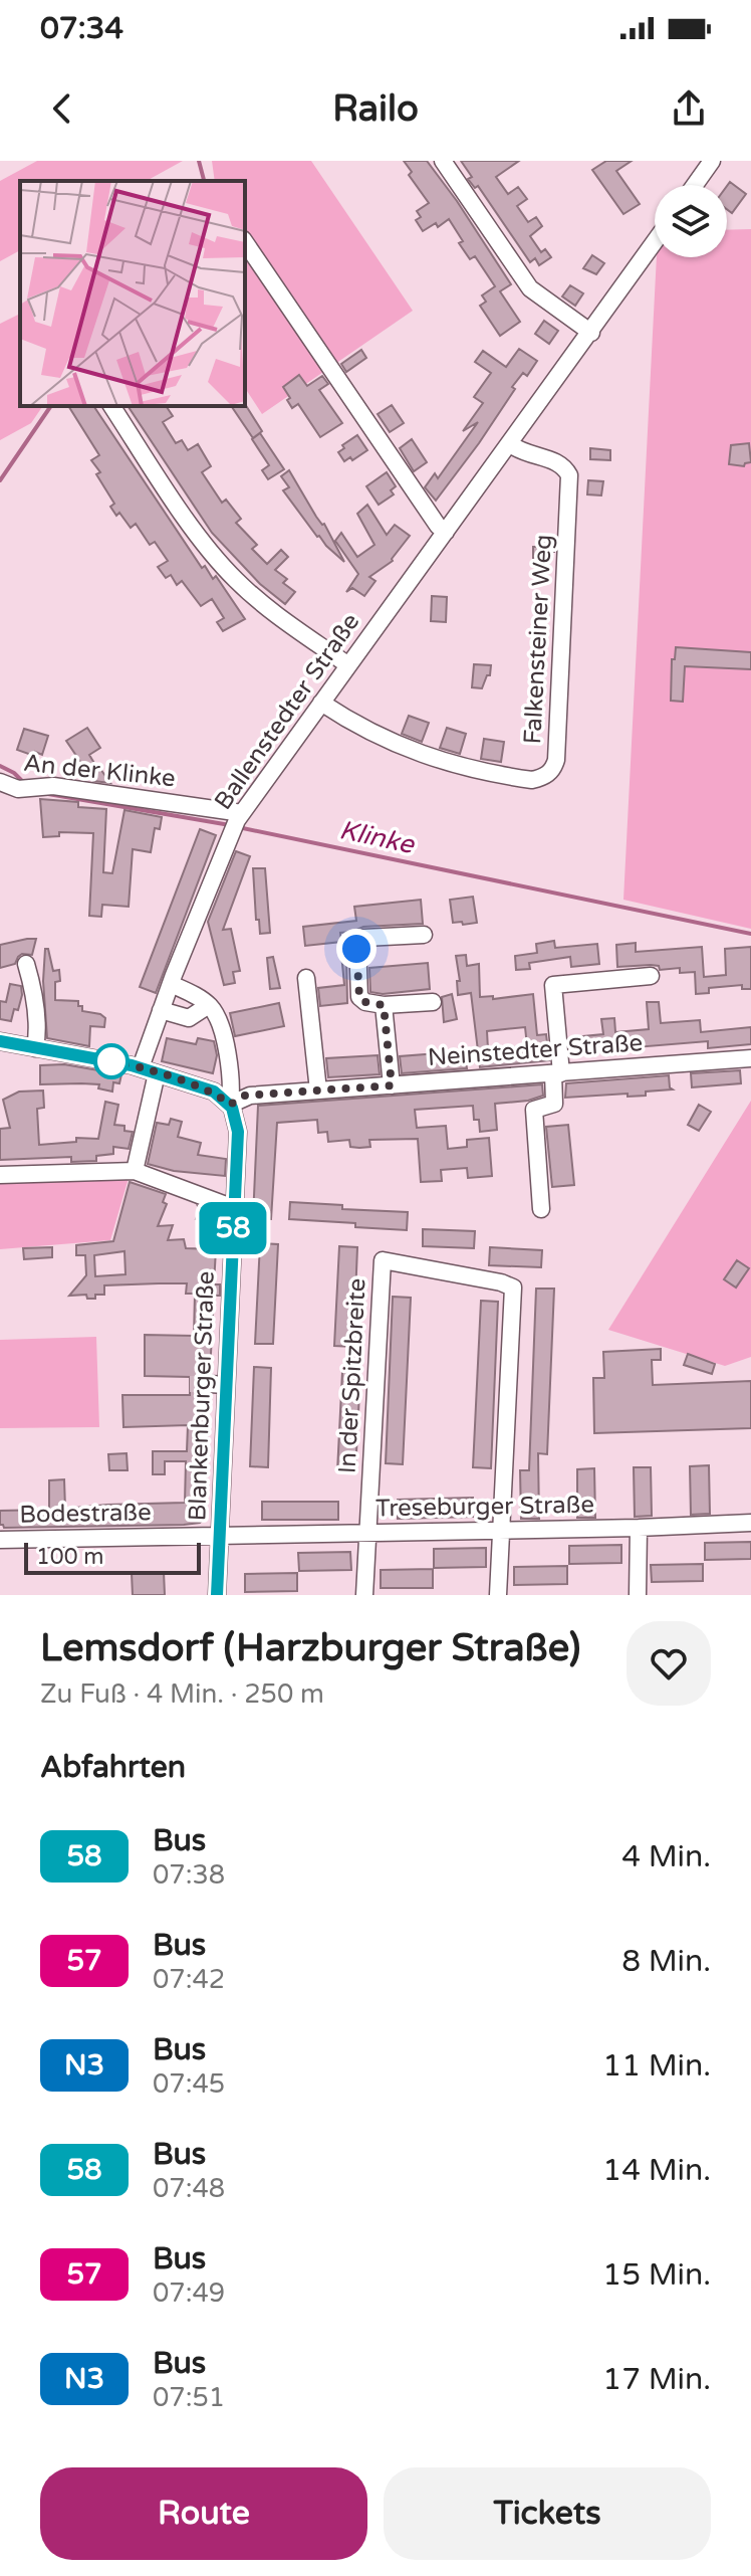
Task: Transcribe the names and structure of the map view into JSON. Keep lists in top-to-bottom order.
{
  "streets": {
    "street": [
      "Falkensteiner Weg",
      "Ballenstedter Straße",
      "An der Klinke",
      "Neinstedter Straße",
      "In der Spitzbreite",
      "Blankenburger Straße",
      "Treseburger Straße",
      "Bodestraße"
    ]
  },
  "crossings": [
    ["Falkensteiner Weg", "Ballenstedter Straße"],
    ["Ballenstedter Straße", "An der Klinke"],
    ["Neinstedter Straße", "Blankenburger Straße"],
    ["In der Spitzbreite", "Treseburger Straße"],
    ["Blankenburger Straße", "Treseburger Straße"],
    ["Blankenburger Straße", "Bodestraße"],
    ["Treseburger Straße", "Bodestraße"]
  ],
  "water": ["Klinke"],
  "lines": ["bus line 58"],
  "scale_bar": "100 m",
  "page": {
    "status": "07:34",
    "header": "Railo",
    "on_map": "58",
    "scale": "100 m",
    "heading": [
      ["Lemsdorf (Harzburger Straße)", "Zu Fuß · 4 Min. · 250 m"],
      "Abfahrten"
    ],
    "list": [
      {
        "mark": "58",
        "name": "Bus",
        "note": "07:38",
        "value": "4 Min."
      },
      {
        "mark": "57",
        "name": "Bus",
        "note": "07:42",
        "value": "8 Min."
      },
      {
        "mark": "N3",
        "name": "Bus",
        "note": "07:45",
        "value": "11 Min."
      },
      {
        "mark": "58",
        "name": "Bus",
        "note": "07:48",
        "value": "14 Min."
      },
      {
        "mark": "57",
        "name": "Bus",
        "note": "07:49",
        "value": "15 Min."
      },
      {
        "mark": "N3",
        "name": "Bus",
        "note": "07:51",
        "value": "17 Min."
      }
    ],
    "buttons": ["Route", "Tickets"]
  }
}
